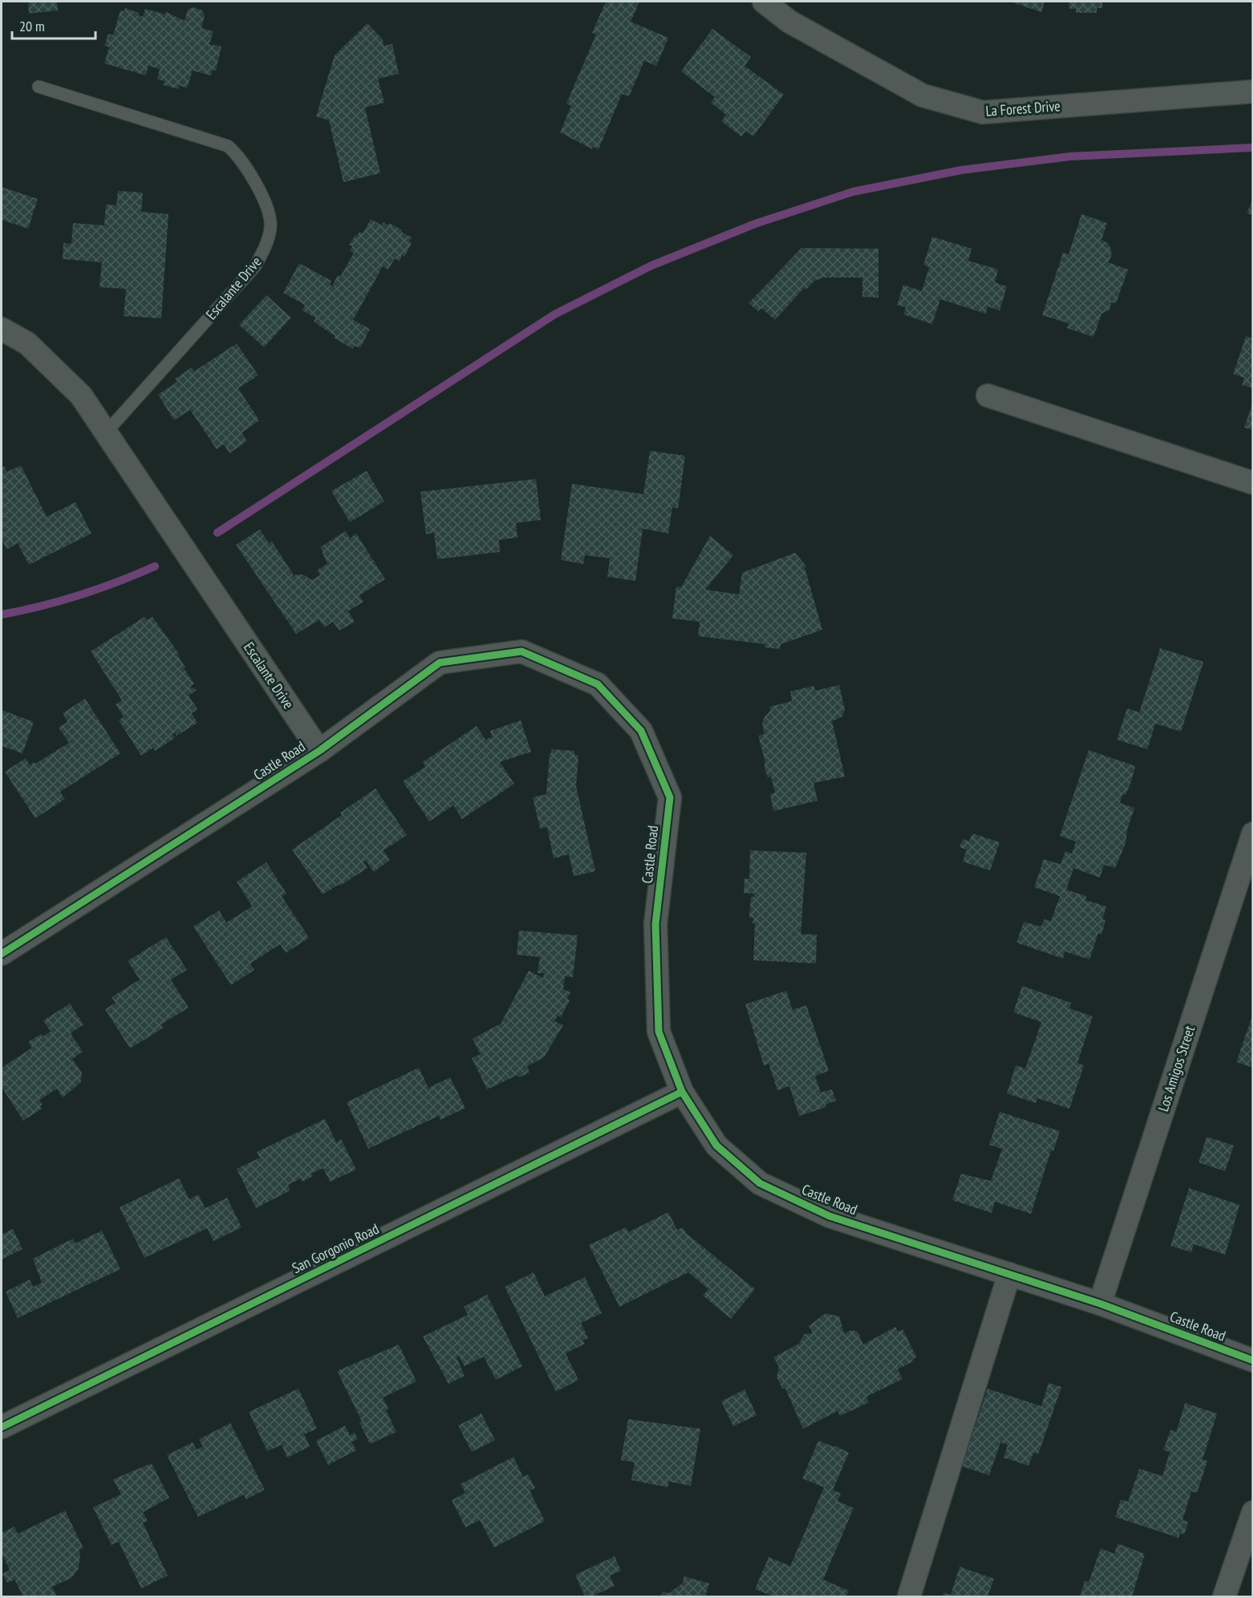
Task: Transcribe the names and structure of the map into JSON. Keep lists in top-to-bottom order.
{
  "streets": {
    "street": [
      "La Forest Drive",
      "Escalante Drive",
      "Castle Road",
      "Los Amigos Street",
      "San Gorgonio Road"
    ]
  },
  "crossings": [
    ["Escalante Drive", "Castle Road"],
    ["Castle Road", "Los Amigos Street"],
    ["Castle Road", "San Gorgonio Road"]
  ],
  "scale_bar": "20 m"
}
